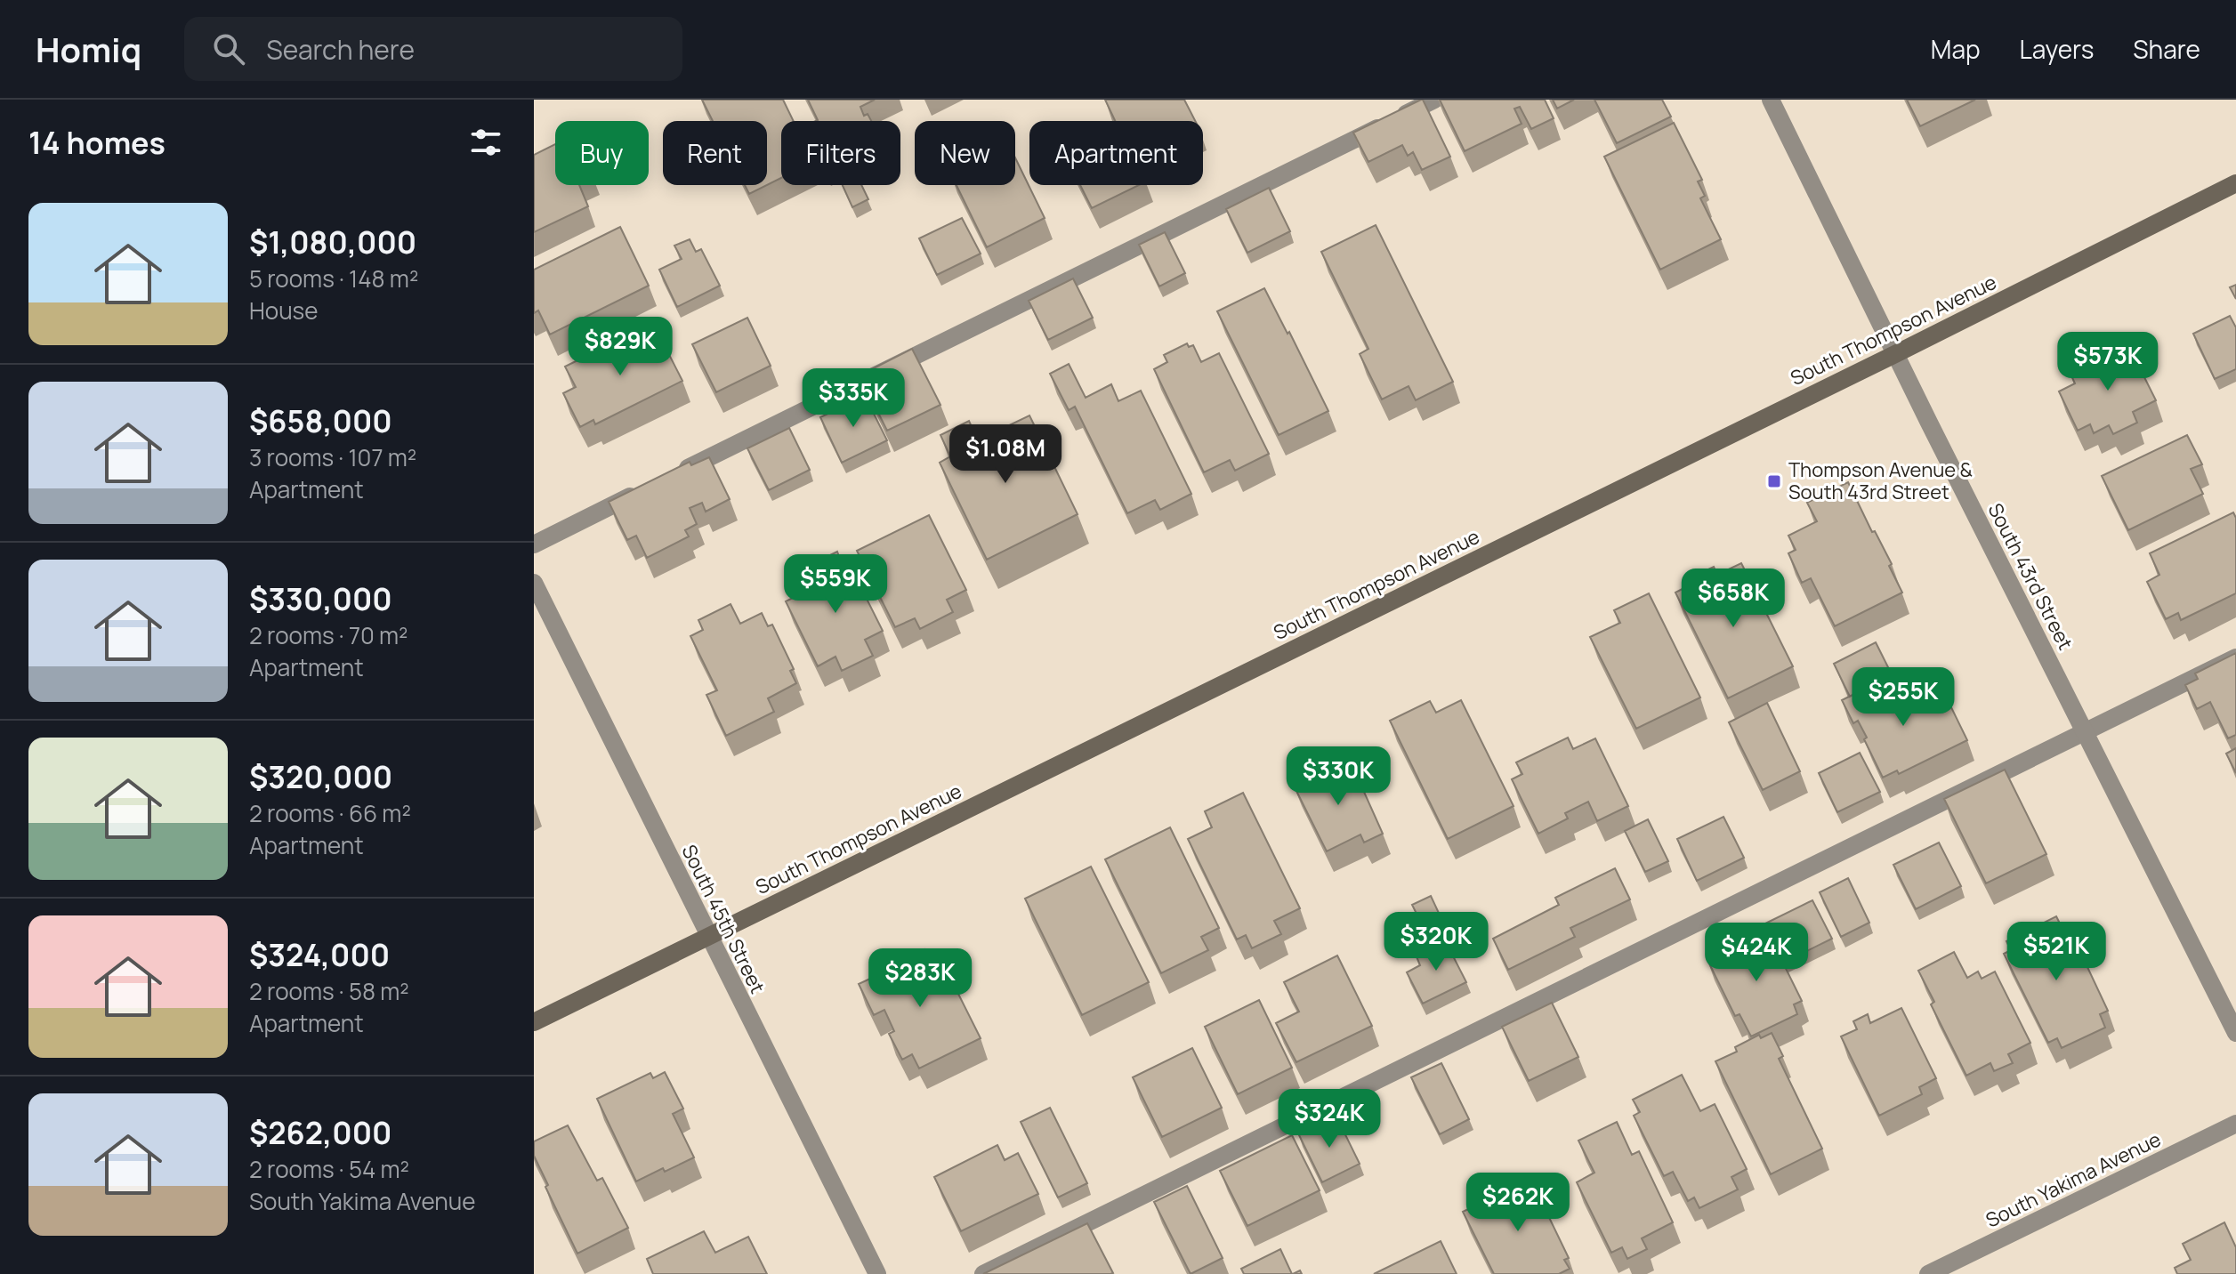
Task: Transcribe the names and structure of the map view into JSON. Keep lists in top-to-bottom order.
{
  "streets": {
    "main road": ["South Thompson Avenue"],
    "street": ["South 43rd Street", "South 45th Street", "South Yakima Avenue"]
  },
  "crossings": [
    ["South Thompson Avenue", "South 43rd Street"],
    ["South Thompson Avenue", "South 45th Street"]
  ],
  "places": {
    "transit": ["Thompson Avenue & South 43rd Street"]
  },
  "page": {
    "header": "Homiq",
    "search": "Search here",
    "nav": ["Map", "Layers", "Share"],
    "heading": "14 homes",
    "chip": [
      "Buy",
      "Rent",
      "Filters",
      "New",
      "Apartment"
    ],
    "list": [
      {
        "name": "$1,080,000",
        "note": "5 rooms · 148 m² · House"
      },
      {
        "name": "$658,000",
        "note": "3 rooms · 107 m² · Apartment"
      },
      {
        "name": "$330,000",
        "note": "2 rooms · 70 m² · Apartment"
      },
      {
        "name": "$320,000",
        "note": "2 rooms · 66 m² · Apartment"
      },
      {
        "name": "$324,000",
        "note": "2 rooms · 58 m² · Apartment"
      },
      {
        "name": "$262,000",
        "note": "2 rooms · 54 m² · South Yakima Avenue"
      }
    ],
    "price": [
      "$829K",
      "$573K",
      "$335K",
      "$1.08M",
      "$559K",
      "$658K",
      "$255K",
      "$330K",
      "$320K",
      "$521K",
      "$424K",
      "$283K",
      "$324K",
      "$262K"
    ]
  }
}
